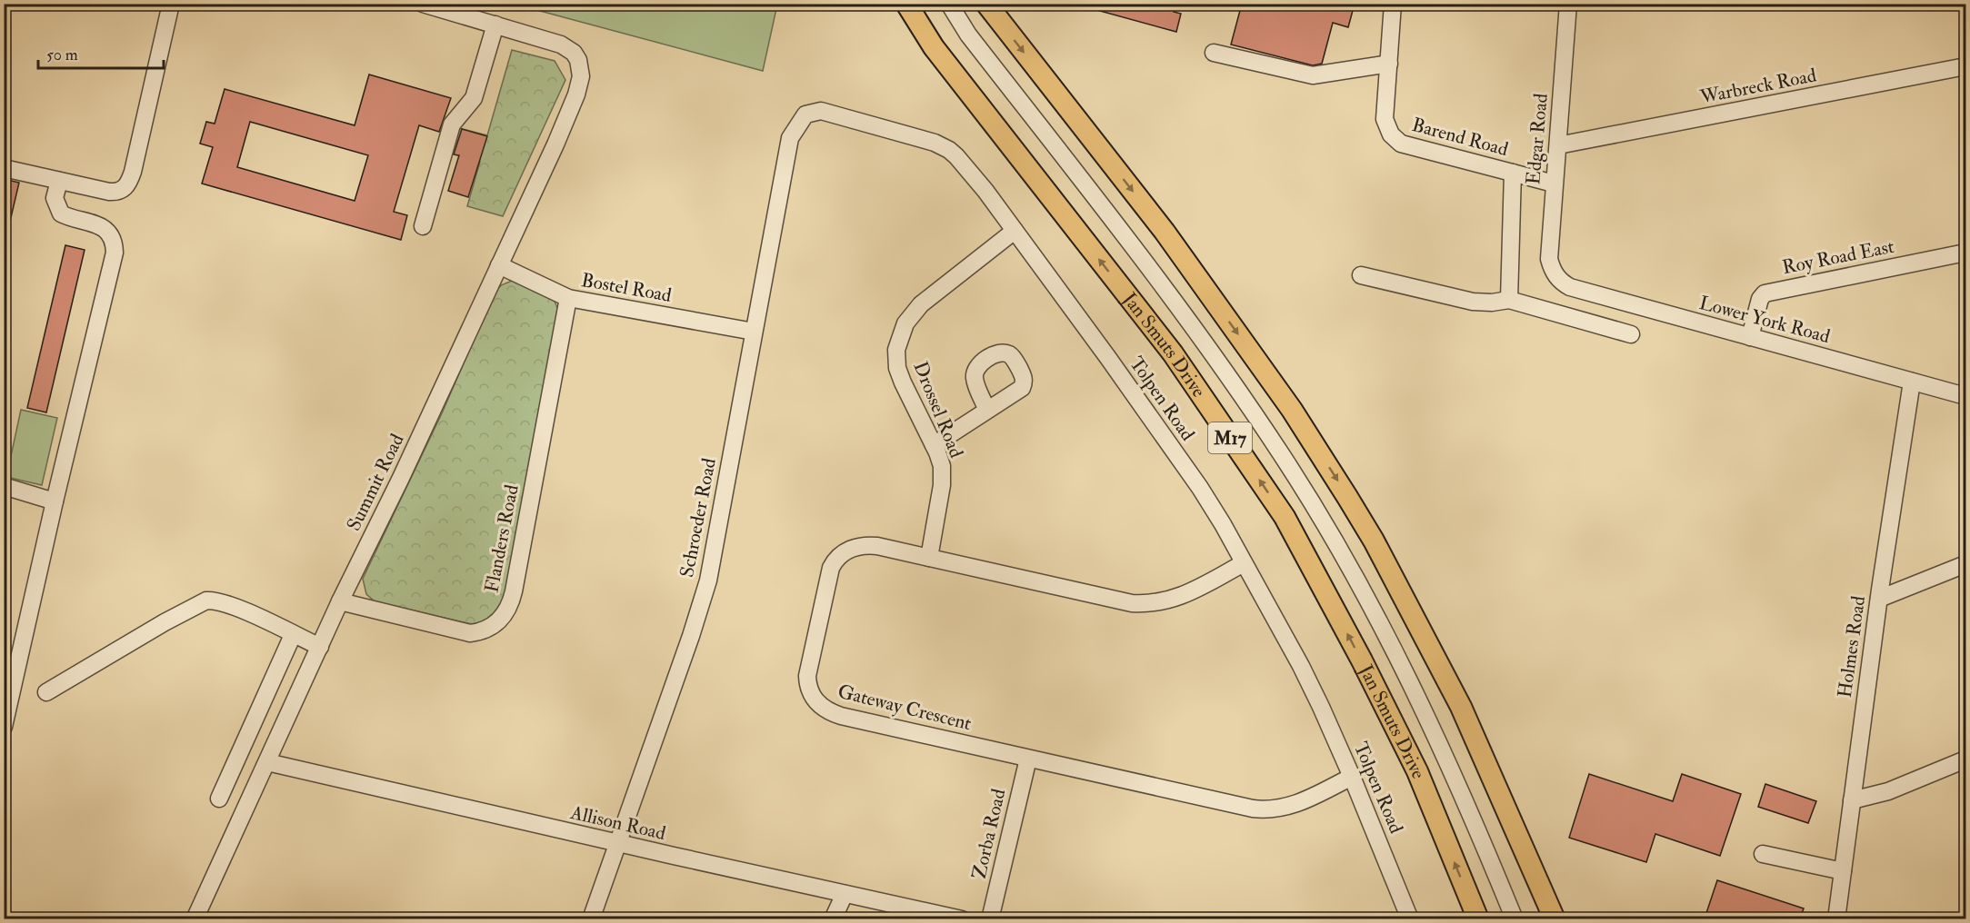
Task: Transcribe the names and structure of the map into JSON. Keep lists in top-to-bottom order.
{
  "streets": {
    "main road": ["Jan Smuts Drive", "M17"],
    "street": [
      "Warbreck Road",
      "Barend Road",
      "Edgar Road",
      "Roy Road East",
      "Bostel Road",
      "Lower York Road",
      "Tolpen Road",
      "Drossel Road",
      "Summit Road",
      "Schroeder Road",
      "Flanders Road",
      "Holmes Road",
      "Gateway Crescent",
      "Allison Road",
      "Zorba Road"
    ]
  },
  "crossings": [
    ["Warbreck Road", "Edgar Road"],
    ["Barend Road", "Edgar Road"],
    ["Edgar Road", "Lower York Road"],
    ["Roy Road East", "Lower York Road"],
    ["Bostel Road", "Summit Road"],
    ["Bostel Road", "Schroeder Road"],
    ["Bostel Road", "Flanders Road"],
    ["Lower York Road", "Holmes Road"],
    ["Tolpen Road", "Drossel Road"],
    ["Tolpen Road", "Schroeder Road"],
    ["Tolpen Road", "Gateway Crescent"],
    ["Drossel Road", "Gateway Crescent"],
    ["Summit Road", "Flanders Road"],
    ["Summit Road", "Allison Road"],
    ["Schroeder Road", "Allison Road"],
    ["Gateway Crescent", "Zorba Road"]
  ],
  "scale_bar": "50 m"
}
